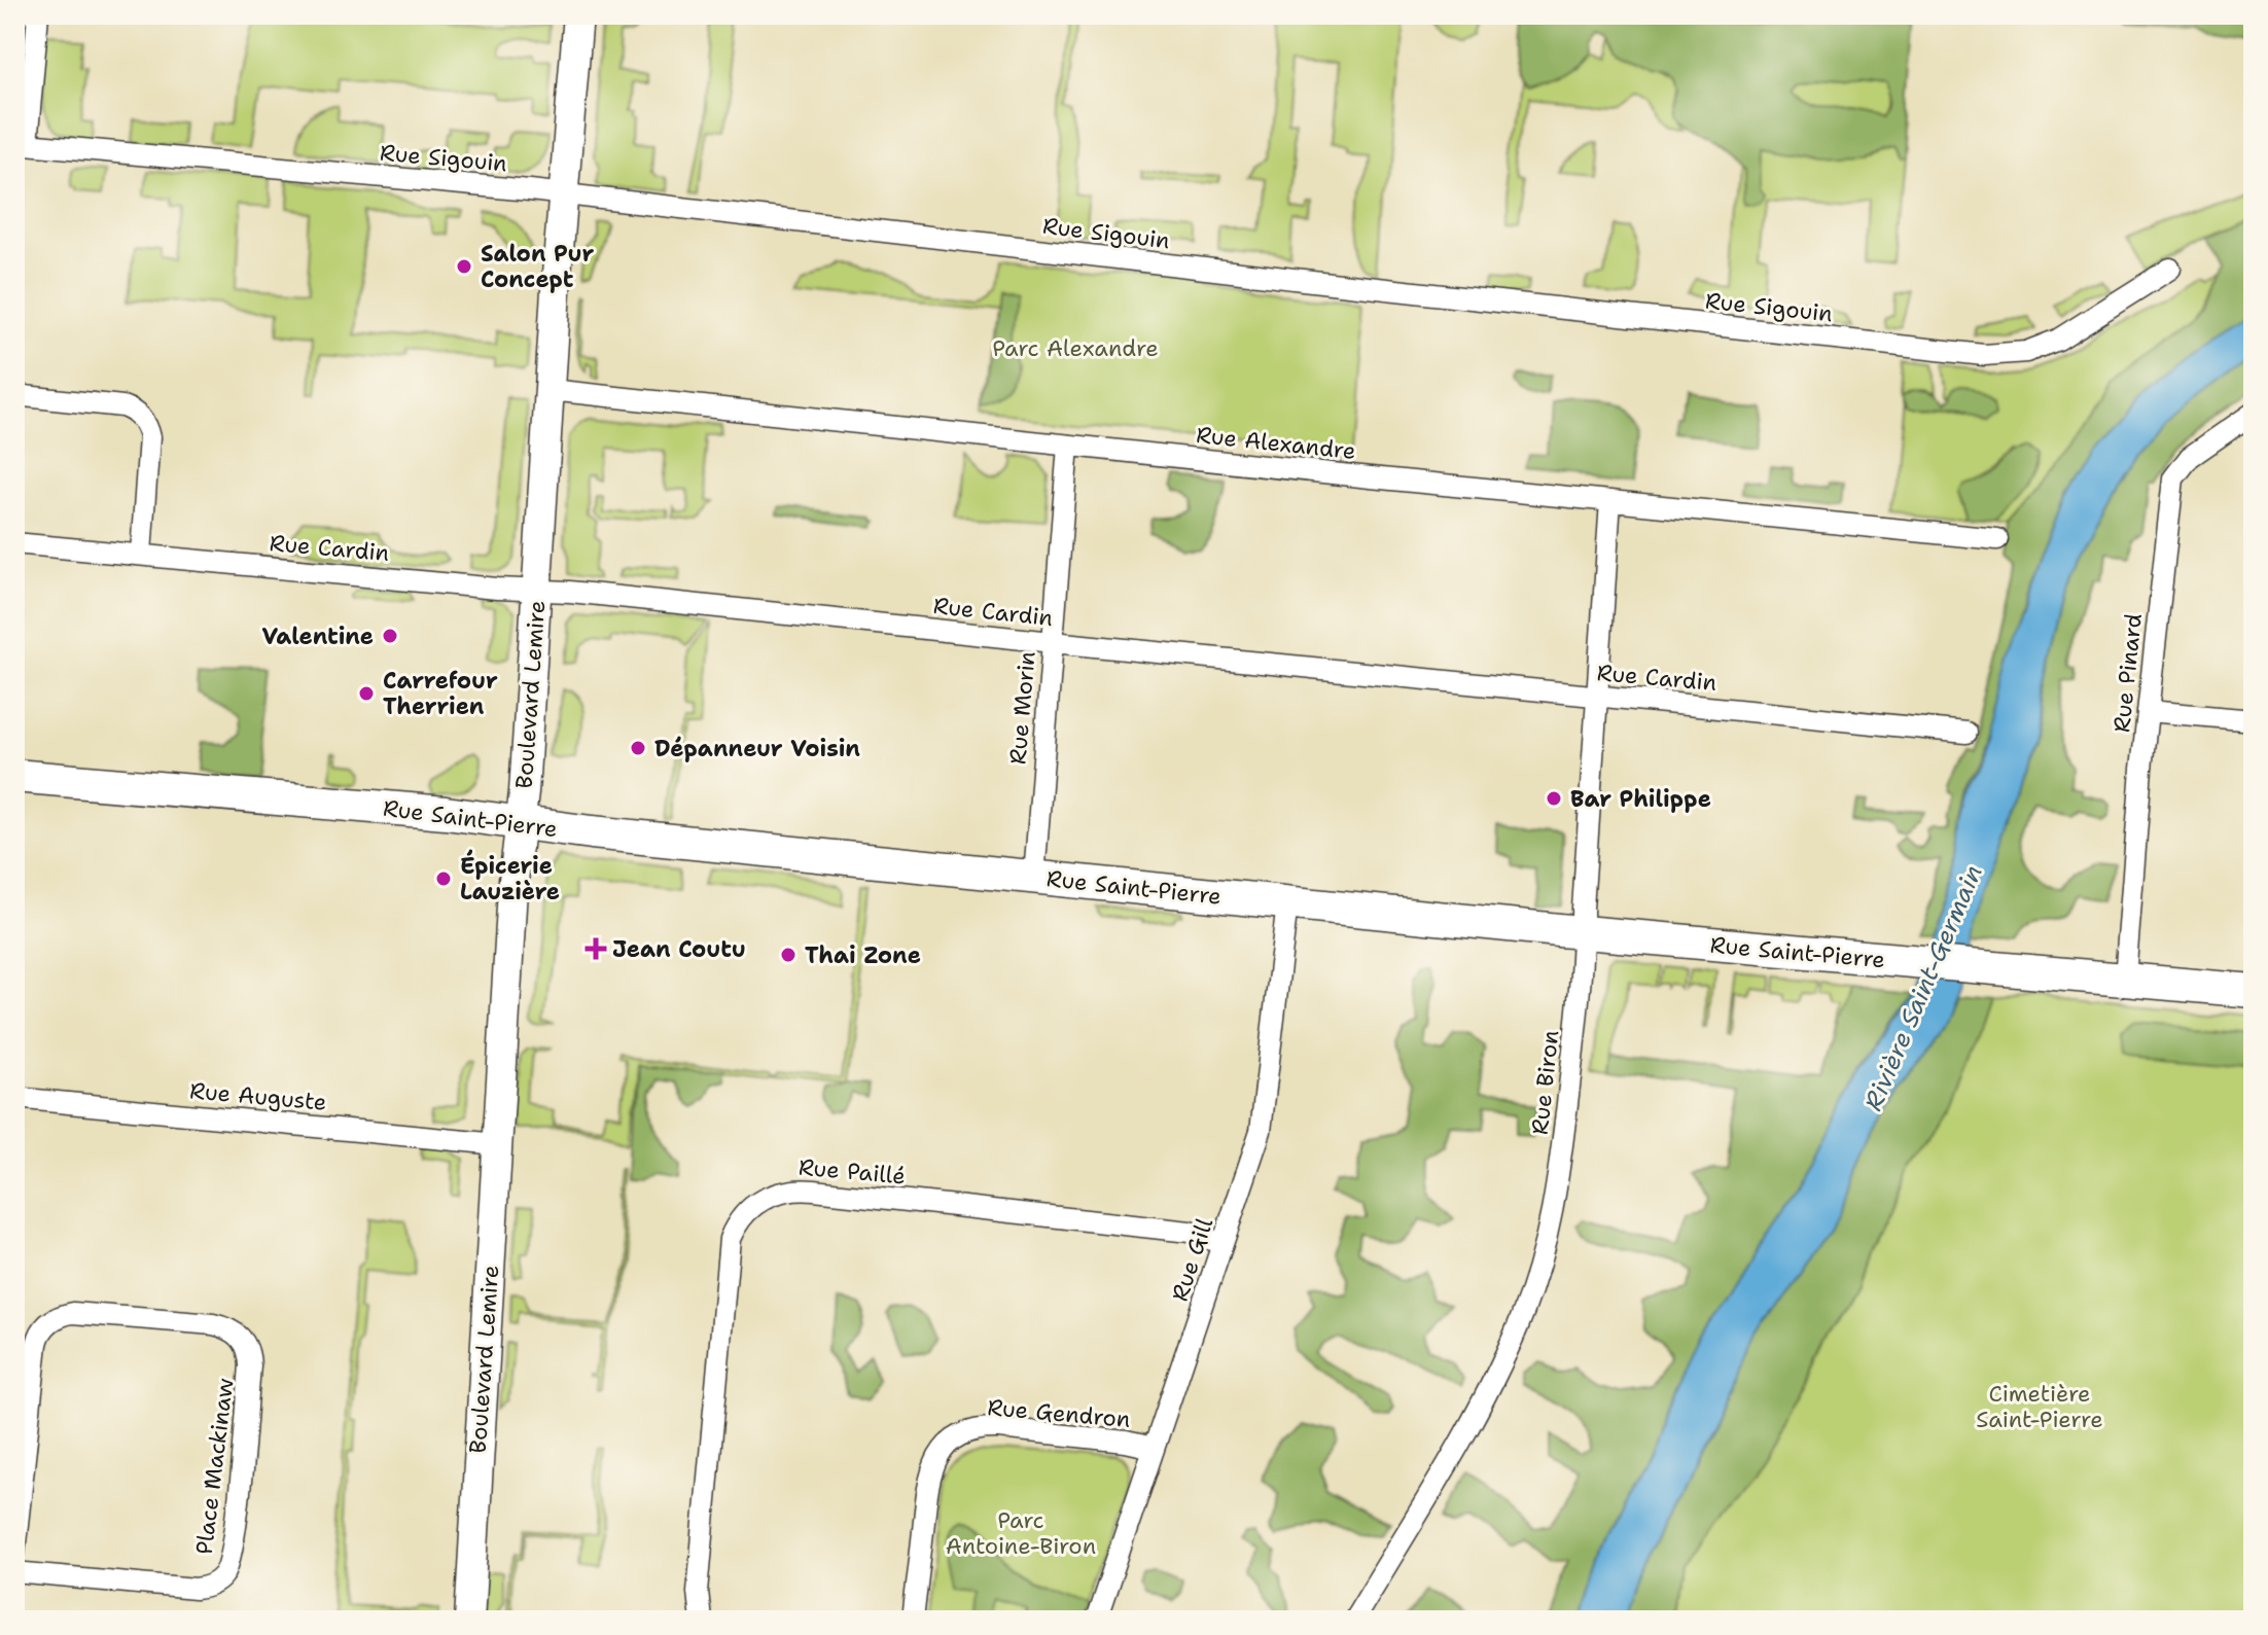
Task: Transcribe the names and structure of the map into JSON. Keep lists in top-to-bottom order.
{
  "streets": {
    "main road": ["Boulevard Lemire", "Rue Saint-Pierre"],
    "street": [
      "Rue Sigouin",
      "Rue Alexandre",
      "Rue Cardin",
      "Rue Pinard",
      "Rue Morin",
      "Rue Biron",
      "Rue Auguste",
      "Rue Paillé",
      "Rue Gill",
      "Rue Gendron",
      "Place Mackinaw"
    ]
  },
  "crossings": [
    ["Rue Sigouin", "Boulevard Lemire"],
    ["Rue Alexandre", "Boulevard Lemire"],
    ["Rue Alexandre", "Rue Morin"],
    ["Rue Alexandre", "Rue Biron"],
    ["Rue Cardin", "Boulevard Lemire"],
    ["Rue Cardin", "Rue Morin"],
    ["Rue Cardin", "Rue Biron"],
    ["Rue Pinard", "Rue Saint-Pierre"],
    ["Boulevard Lemire", "Rue Saint-Pierre"],
    ["Boulevard Lemire", "Rue Auguste"],
    ["Rue Morin", "Rue Saint-Pierre"],
    ["Rue Saint-Pierre", "Rue Biron"],
    ["Rue Saint-Pierre", "Rue Gill"],
    ["Rue Paillé", "Rue Gill"],
    ["Rue Gill", "Rue Gendron"]
  ],
  "water": ["Rivière Saint-Germain"],
  "parks": ["Parc Alexandre", "Cimetière Saint-Pierre", "Parc Antoine-Biron"],
  "places": {
    "other": [
      "Salon Pur Concept",
      "Valentine",
      "Carrefour Therrien",
      "Dépanneur Voisin",
      "Bar Philippe",
      "Épicerie Lauzière",
      "Thai Zone"
    ],
    "health": ["Jean Coutu"]
  }
}
